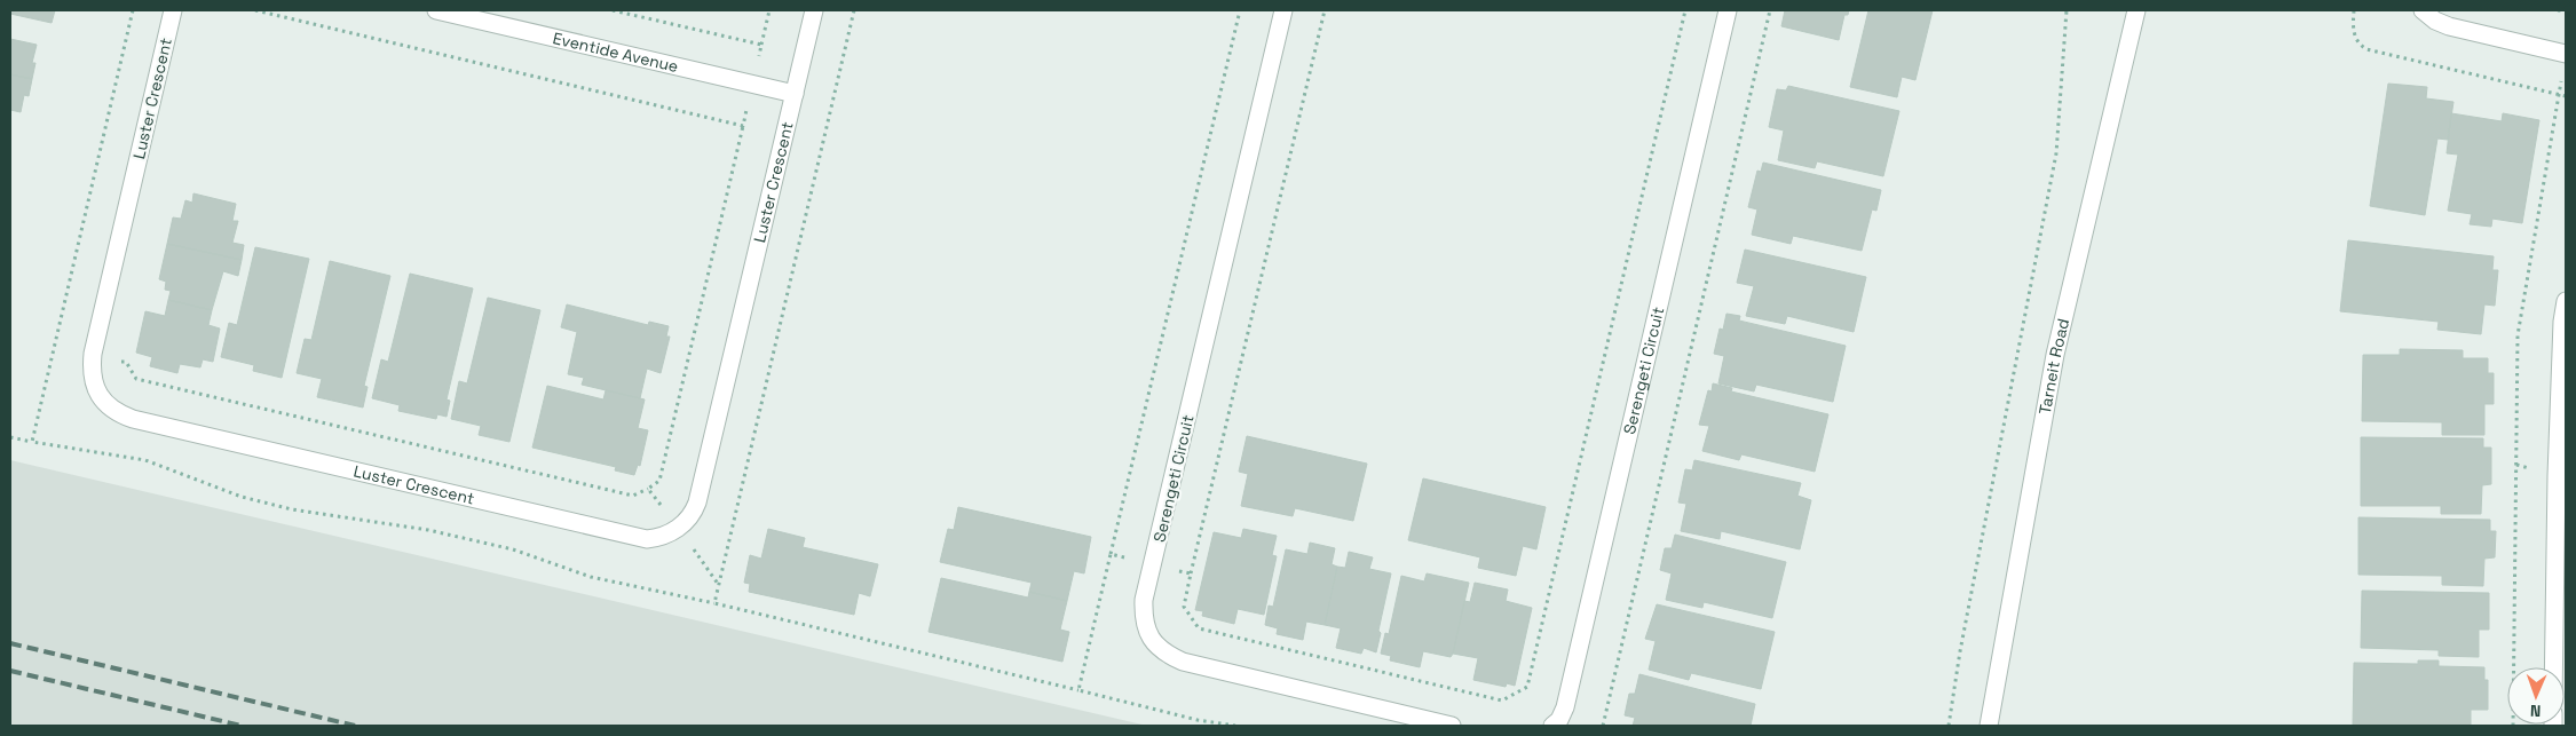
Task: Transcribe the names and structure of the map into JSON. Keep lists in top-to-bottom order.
{
  "streets": {
    "street": [
      "Eventide Avenue",
      "Luster Crescent",
      "Tarneit Road",
      "Serengeti Circuit"
    ]
  },
  "crossings": [
    ["Eventide Avenue", "Luster Crescent"]
  ],
  "north": "bottom"
}
